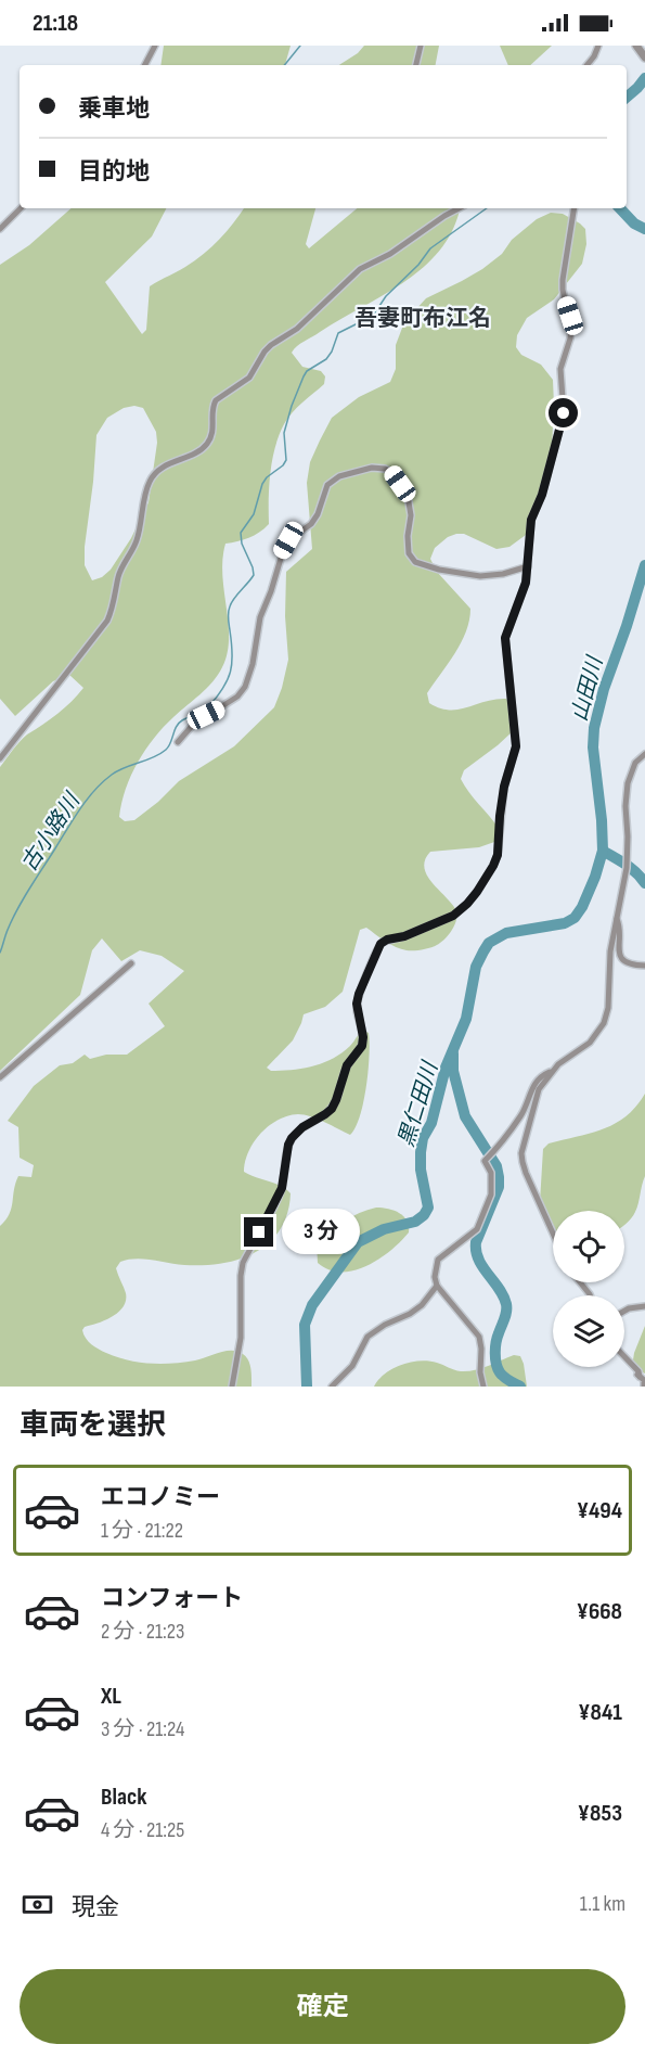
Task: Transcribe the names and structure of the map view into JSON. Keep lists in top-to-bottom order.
{
  "districts": ["吾妻町布江名"],
  "water": ["山田川", "古小路川", "黒仁田川"],
  "page": {
    "status": "21:18",
    "banner": ["乗車地", "目的地"],
    "bubble": "3 分",
    "heading": "車両を選択",
    "list": [
      {
        "name": "エコノミー",
        "note": "1 分 · 21:22",
        "value": "¥494"
      },
      {
        "name": "コンフォート",
        "note": "2 分 · 21:23",
        "value": "¥668"
      },
      {
        "name": "XL",
        "note": "3 分 · 21:24",
        "value": "¥841"
      },
      {
        "name": "Black",
        "note": "4 分 · 21:25",
        "value": "¥853"
      }
    ],
    "pay": ["現金", "1.1 km"],
    "buttons": "確定"
  }
}
